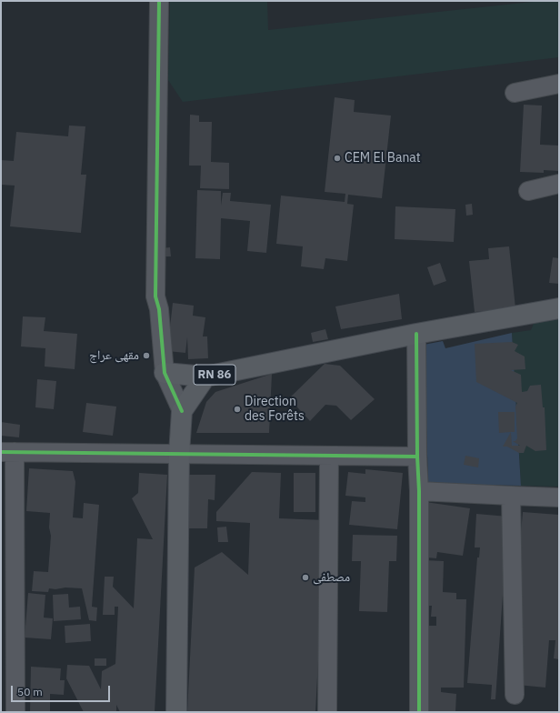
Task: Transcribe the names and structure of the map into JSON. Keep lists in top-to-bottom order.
{
  "streets": {
    "main road": ["RN 86"]
  },
  "places": [
    "CEM El Banat",
    "مقهى عراج",
    "Direction des Forêts",
    "مصطفى"
  ],
  "scale_bar": "50 m"
}
